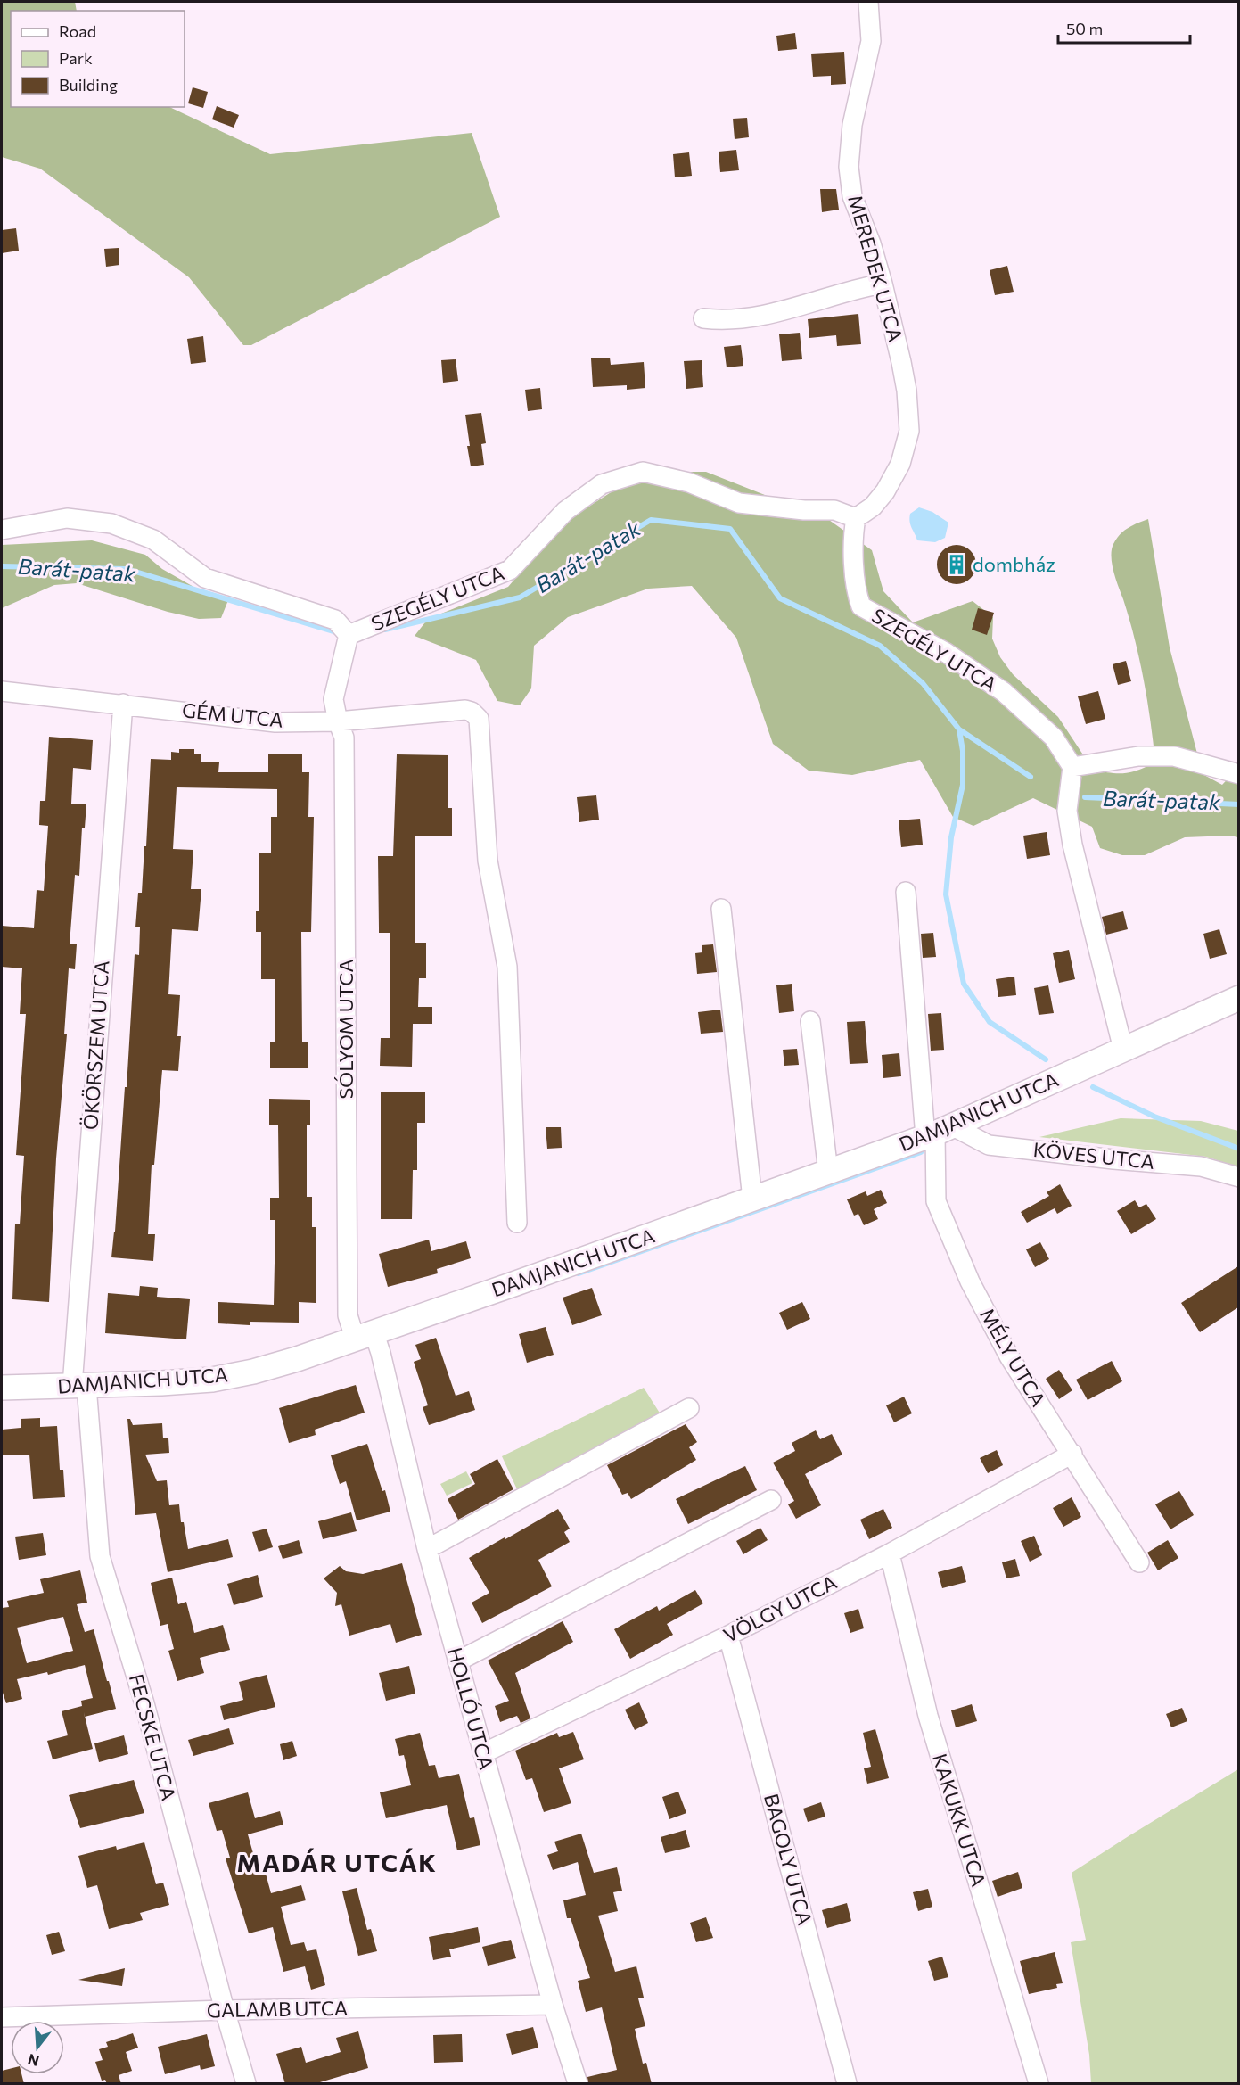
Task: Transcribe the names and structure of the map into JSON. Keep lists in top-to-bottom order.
{
  "streets": {
    "main road": ["DAMJANICH UTCA"],
    "street": [
      "MEREDEK UTCA",
      "SZEGÉLY UTCA",
      "GÉM UTCA",
      "SÓLYOM UTCA",
      "ÖKÖRSZEM UTCA",
      "KÖVES UTCA",
      "MÉLY UTCA",
      "VÖLGY UTCA",
      "HOLLÓ UTCA",
      "FECSKE UTCA",
      "KAKUKK UTCA",
      "BAGOLY UTCA",
      "GALAMB UTCA"
    ]
  },
  "crossings": [
    ["MEREDEK UTCA", "SZEGÉLY UTCA"],
    ["SZEGÉLY UTCA", "SÓLYOM UTCA"],
    ["GÉM UTCA", "SÓLYOM UTCA"],
    ["GÉM UTCA", "ÖKÖRSZEM UTCA"],
    ["SÓLYOM UTCA", "DAMJANICH UTCA"],
    ["SÓLYOM UTCA", "HOLLÓ UTCA"],
    ["ÖKÖRSZEM UTCA", "DAMJANICH UTCA"],
    ["ÖKÖRSZEM UTCA", "FECSKE UTCA"],
    ["DAMJANICH UTCA", "KÖVES UTCA"],
    ["DAMJANICH UTCA", "MÉLY UTCA"],
    ["DAMJANICH UTCA", "HOLLÓ UTCA"],
    ["DAMJANICH UTCA", "FECSKE UTCA"],
    ["KÖVES UTCA", "MÉLY UTCA"],
    ["MÉLY UTCA", "VÖLGY UTCA"],
    ["VÖLGY UTCA", "HOLLÓ UTCA"],
    ["VÖLGY UTCA", "KAKUKK UTCA"],
    ["VÖLGY UTCA", "BAGOLY UTCA"],
    ["HOLLÓ UTCA", "GALAMB UTCA"],
    ["FECSKE UTCA", "GALAMB UTCA"]
  ],
  "districts": ["MADÁR UTCÁK"],
  "water": ["Barát-patak"],
  "places": {
    "building": ["dombház"]
  },
  "legend": ["Road", "Park", "Building"],
  "scale_bar": "50 m",
  "north": "bottom"
}
